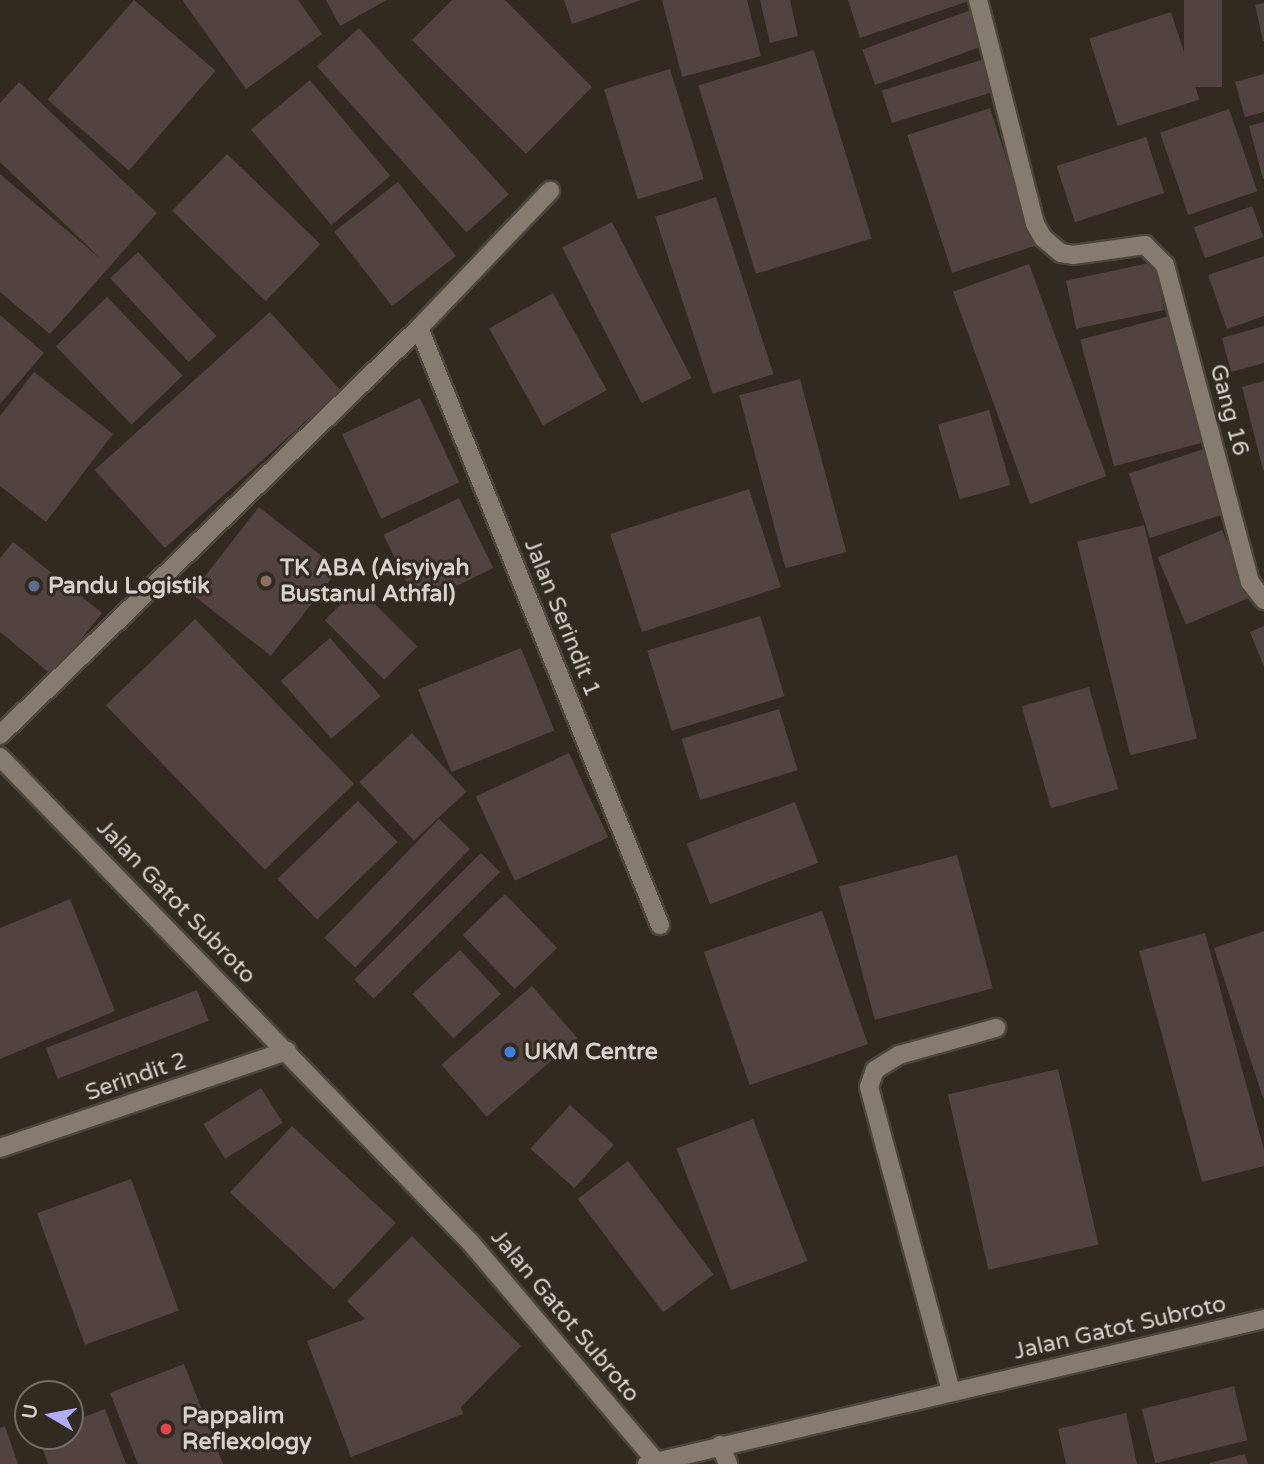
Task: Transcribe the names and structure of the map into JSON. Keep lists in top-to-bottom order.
{
  "streets": {
    "street": [
      "Gang 16",
      "Jalan Serindit 1",
      "Jalan Gatot Subroto",
      "Serindit 2"
    ]
  },
  "crossings": [
    ["Jalan Gatot Subroto", "Serindit 2"]
  ],
  "places": [
    "TK ABA (Aisyiyah Bustanul Athfal)",
    "Pandu Logistik",
    "UKM Centre",
    "Pappalim Reflexology"
  ],
  "north": "left"
}
